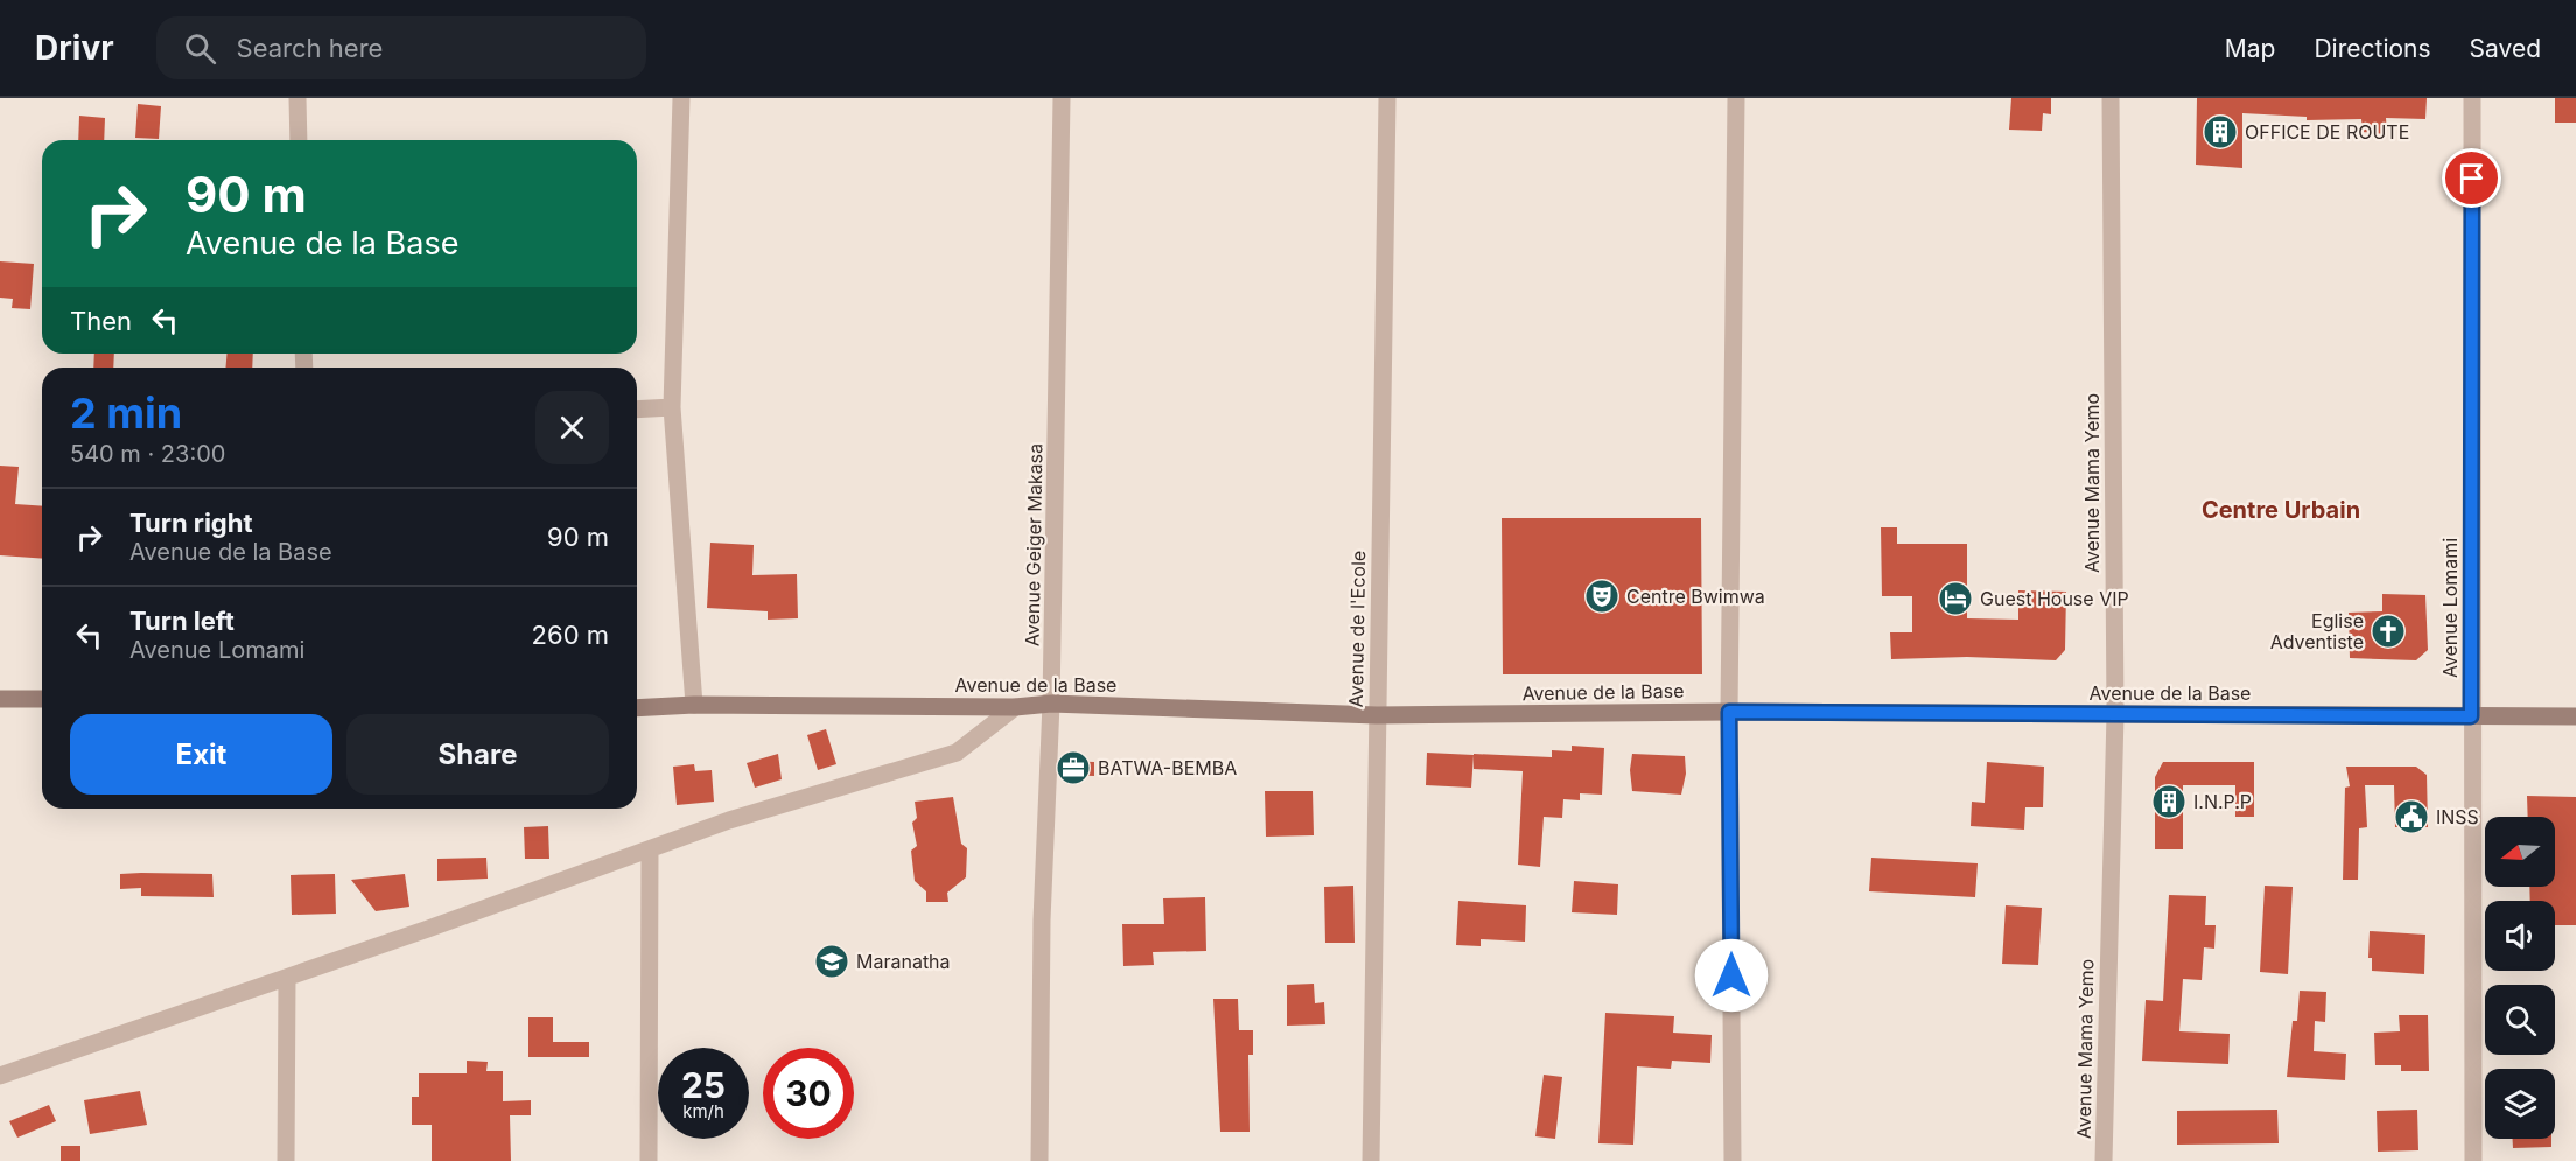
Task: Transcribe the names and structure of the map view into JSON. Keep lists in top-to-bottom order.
{
  "streets": {
    "main road": ["Avenue de la Base"],
    "street": [
      "Avenue Mama Yemo",
      "Avenue Geiger Makasa",
      "Avenue Lomami",
      "Avenue de l'Ecole"
    ]
  },
  "crossings": [
    ["Avenue Mama Yemo", "Avenue de la Base"],
    ["Avenue Geiger Makasa", "Avenue de la Base"],
    ["Avenue Lomami", "Avenue de la Base"],
    ["Avenue de l'Ecole", "Avenue de la Base"]
  ],
  "districts": ["Centre Urbain"],
  "places": {
    "building": ["OFFICE DE ROUTE", "I.N.P.P"],
    "theatre": ["Centre Bwimwa"],
    "hotel": ["Guest House VIP"],
    "church": ["Eglise Adventiste"],
    "office": ["BATWA-BEMBA"],
    "public building": ["INSS"],
    "school or university": ["Maranatha"]
  },
  "north": "left",
  "page": {
    "header": "Drivr",
    "search": "Search here",
    "nav": ["Map", "Directions", "Saved"],
    "turn": ["90 m", "Avenue de la Base"],
    "then": "Then",
    "heading": ["2 min", "540 m · 23:00"],
    "list": [
      {
        "name": "Turn right",
        "note": "Avenue de la Base",
        "value": "90 m"
      },
      {
        "name": "Turn left",
        "note": "Avenue Lomami",
        "value": "260 m"
      }
    ],
    "buttons": ["Exit", "Share"],
    "speed": "25 km/h",
    "limit": "30"
  }
}
